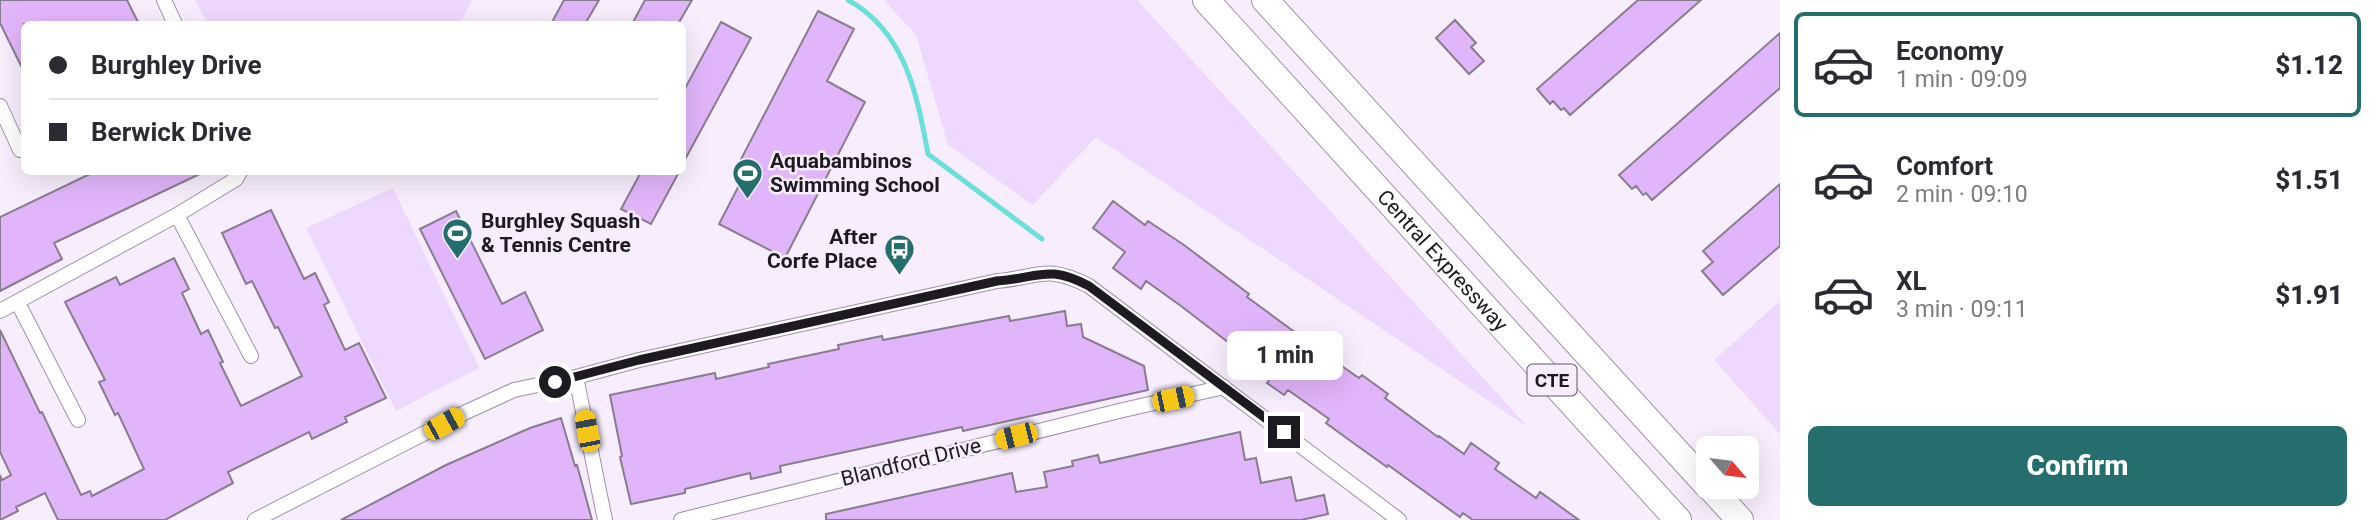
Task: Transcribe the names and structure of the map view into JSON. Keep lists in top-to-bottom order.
{
  "streets": {
    "highway": ["Central Expressway", "CTE"],
    "street": ["Blandford Drive"]
  },
  "places": {
    "sports": ["Aquabambinos Swimming School", "Burghley Squash & Tennis Centre"],
    "bus stop": ["After Corfe Place"]
  },
  "north": "bottom right",
  "page": {
    "list": [
      {
        "name": "Economy",
        "note": "1 min · 09:09",
        "value": "$1.12"
      },
      {
        "name": "Comfort",
        "note": "2 min · 09:10",
        "value": "$1.51"
      },
      {
        "name": "XL",
        "note": "3 min · 09:11",
        "value": "$1.91"
      }
    ],
    "banner": ["Burghley Drive", "Berwick Drive"],
    "bubble": "1 min",
    "buttons": "Confirm"
  }
}
